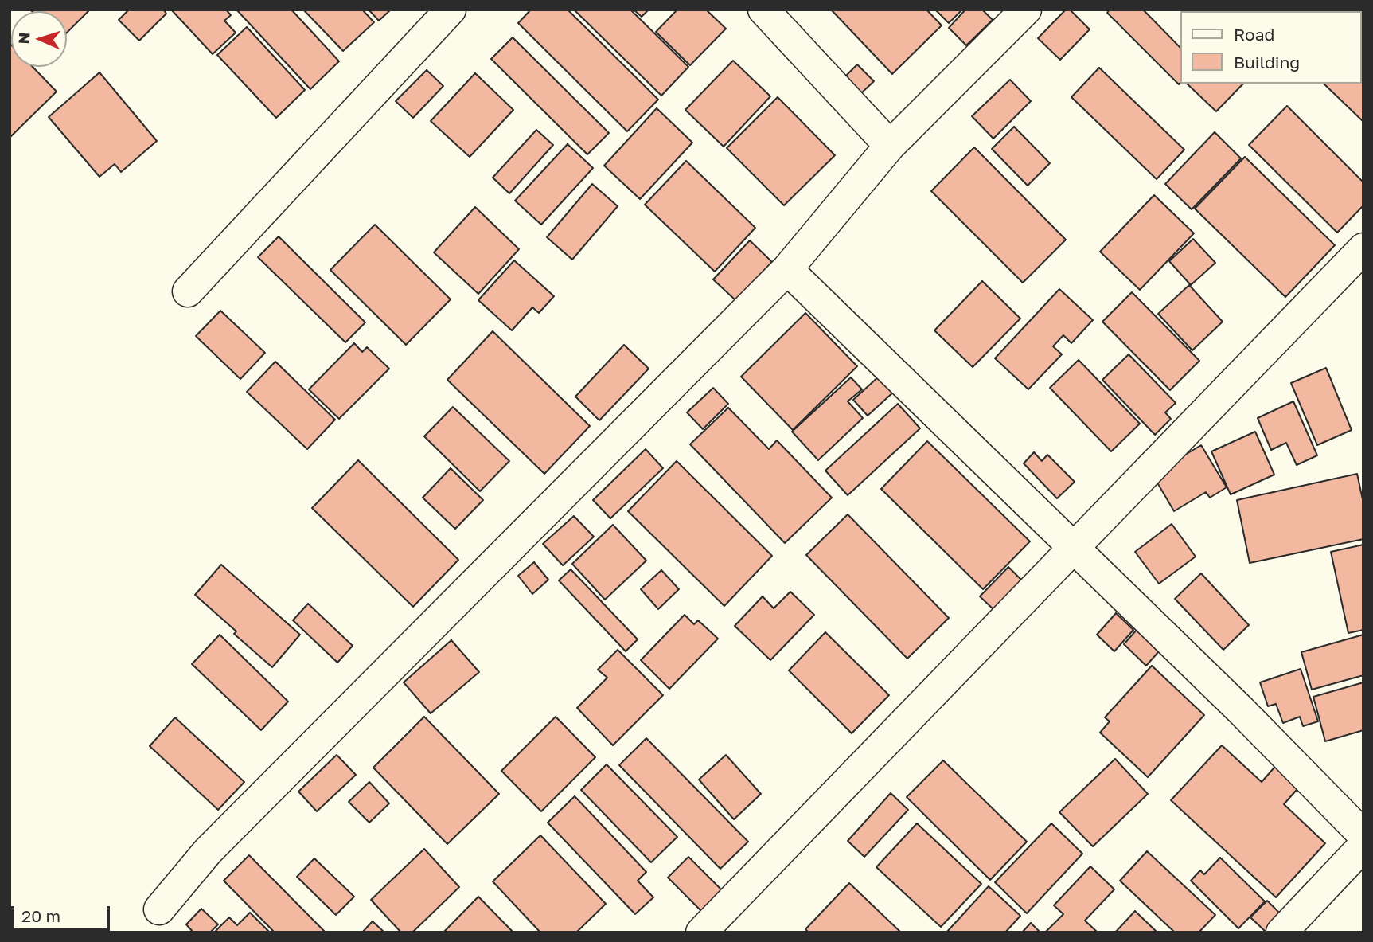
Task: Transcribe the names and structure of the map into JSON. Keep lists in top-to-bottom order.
{
  "legend": ["Road", "Building"],
  "scale_bar": "20 m",
  "north": "left"
}
